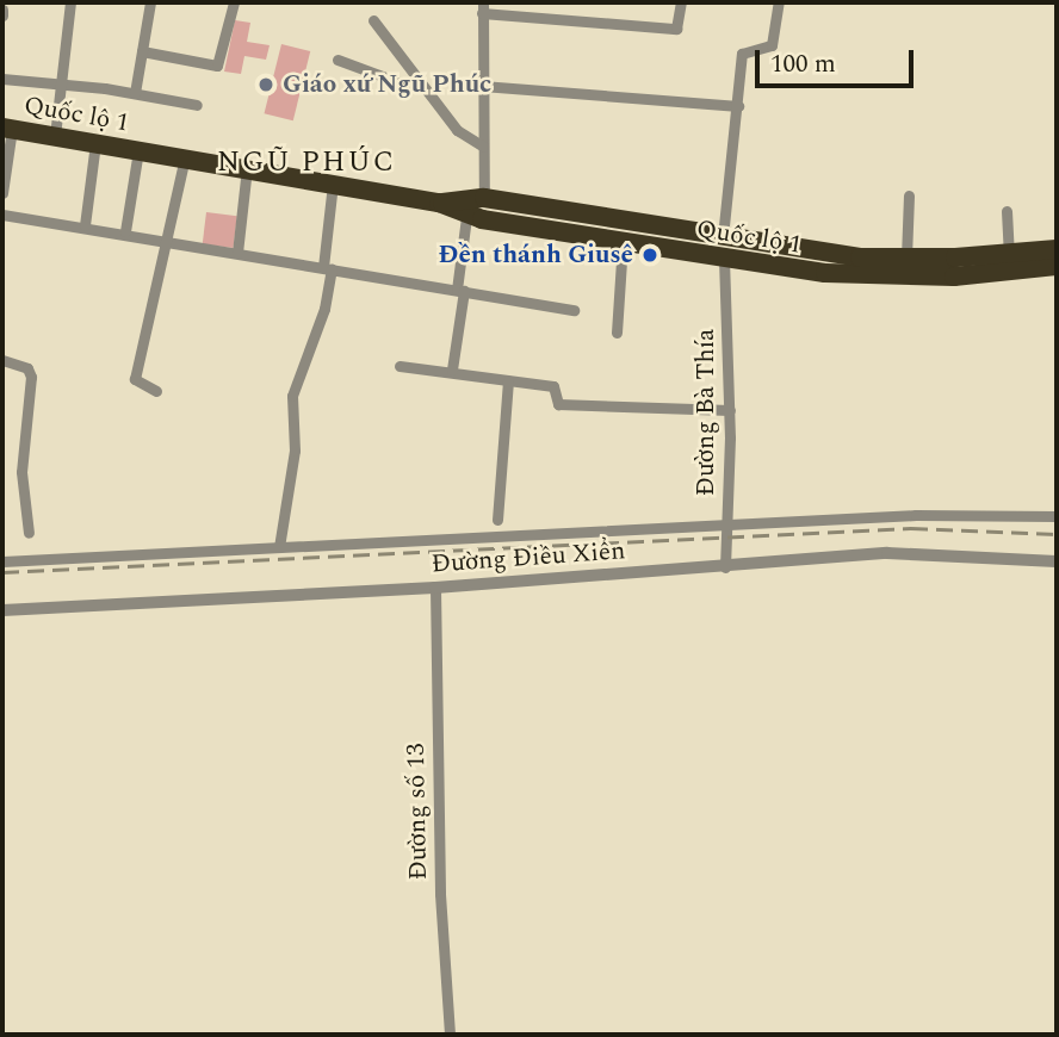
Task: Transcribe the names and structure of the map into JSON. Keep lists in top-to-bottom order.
{
  "streets": {
    "highway": ["Quốc lộ 1"],
    "street": ["Đường Bà Thía", "Đường Điều Xiển", "Đường số 13"]
  },
  "crossings": [
    ["Quốc lộ 1", "Đường Bà Thía"],
    ["Đường Bà Thía", "Đường Điều Xiển"],
    ["Đường Điều Xiển", "Đường số 13"]
  ],
  "districts": ["NGŨ PHÚC"],
  "places": ["Giáo xứ Ngũ Phúc", "Đền thánh Giusê"],
  "scale_bar": "100 m"
}
